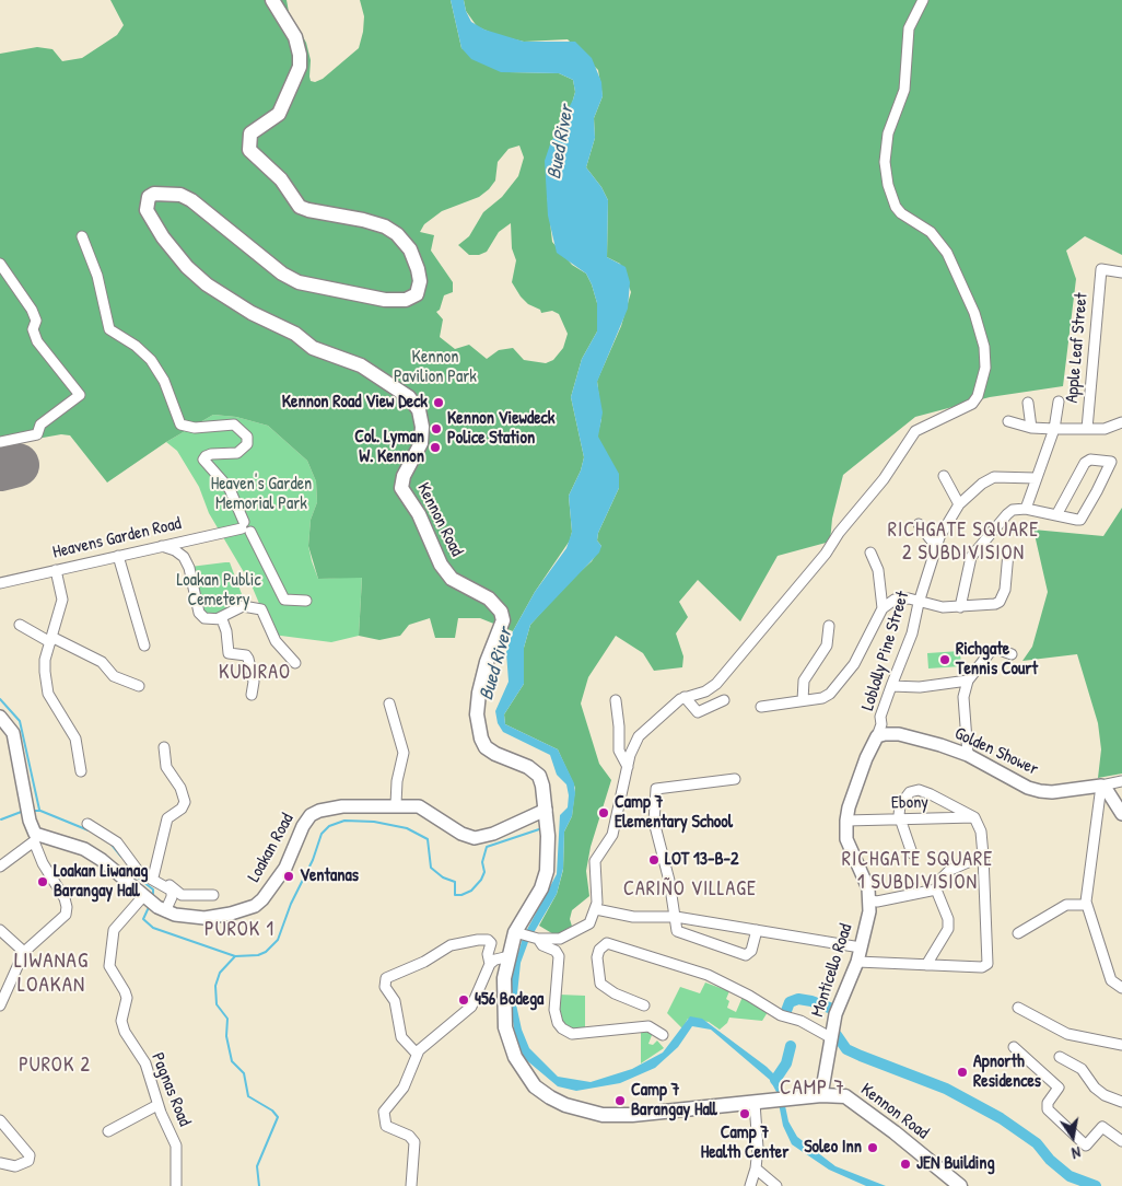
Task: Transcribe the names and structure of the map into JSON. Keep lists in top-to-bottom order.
{
  "streets": {
    "highway": ["Kennon Road"],
    "main road": ["Golden Shower", "Loakan Road", "Monticello Road"],
    "street": [
      "Apple Leaf Street",
      "Heavens Garden Road",
      "Loblolly Pine Street",
      "Ebony",
      "Pagnas Road"
    ]
  },
  "crossings": [
    ["Kennon Road", "Loakan Road"],
    ["Kennon Road", "Monticello Road"],
    ["Loblolly Pine Street", "Golden Shower"],
    ["Loblolly Pine Street", "Monticello Road"],
    ["Golden Shower", "Monticello Road"],
    ["Ebony", "Monticello Road"]
  ],
  "districts": [
    "RICHGATE SQUARE 2 SUBDIVISION",
    "KUDIRAO",
    "RICHGATE SQUARE 1 SUBDIVISION",
    "CARIÑO VILLAGE",
    "PUROK 1",
    "LIWANAG LOAKAN",
    "PUROK 2",
    "CAMP 7"
  ],
  "water": ["Bued River"],
  "parks": ["Kennon Pavilion Park", "Heaven's Garden Memorial Park", "Loakan Public Cemetery"],
  "places": [
    "Kennon Road View Deck",
    "Kennon Viewdeck Police Station",
    "Col. Lyman W. Kennon",
    "Richgate Tennis Court",
    "Camp 7 Elementary School",
    "LOT 13-B-2",
    "Ventanas",
    "Loakan Liwanag Barangay Hall",
    "456 Bodega",
    "Apnorth Residences",
    "Camp 7 Barangay Hall",
    "Camp 7 Health Center",
    "Soleo Inn",
    "JEN Building"
  ],
  "north": "bottom"
}
